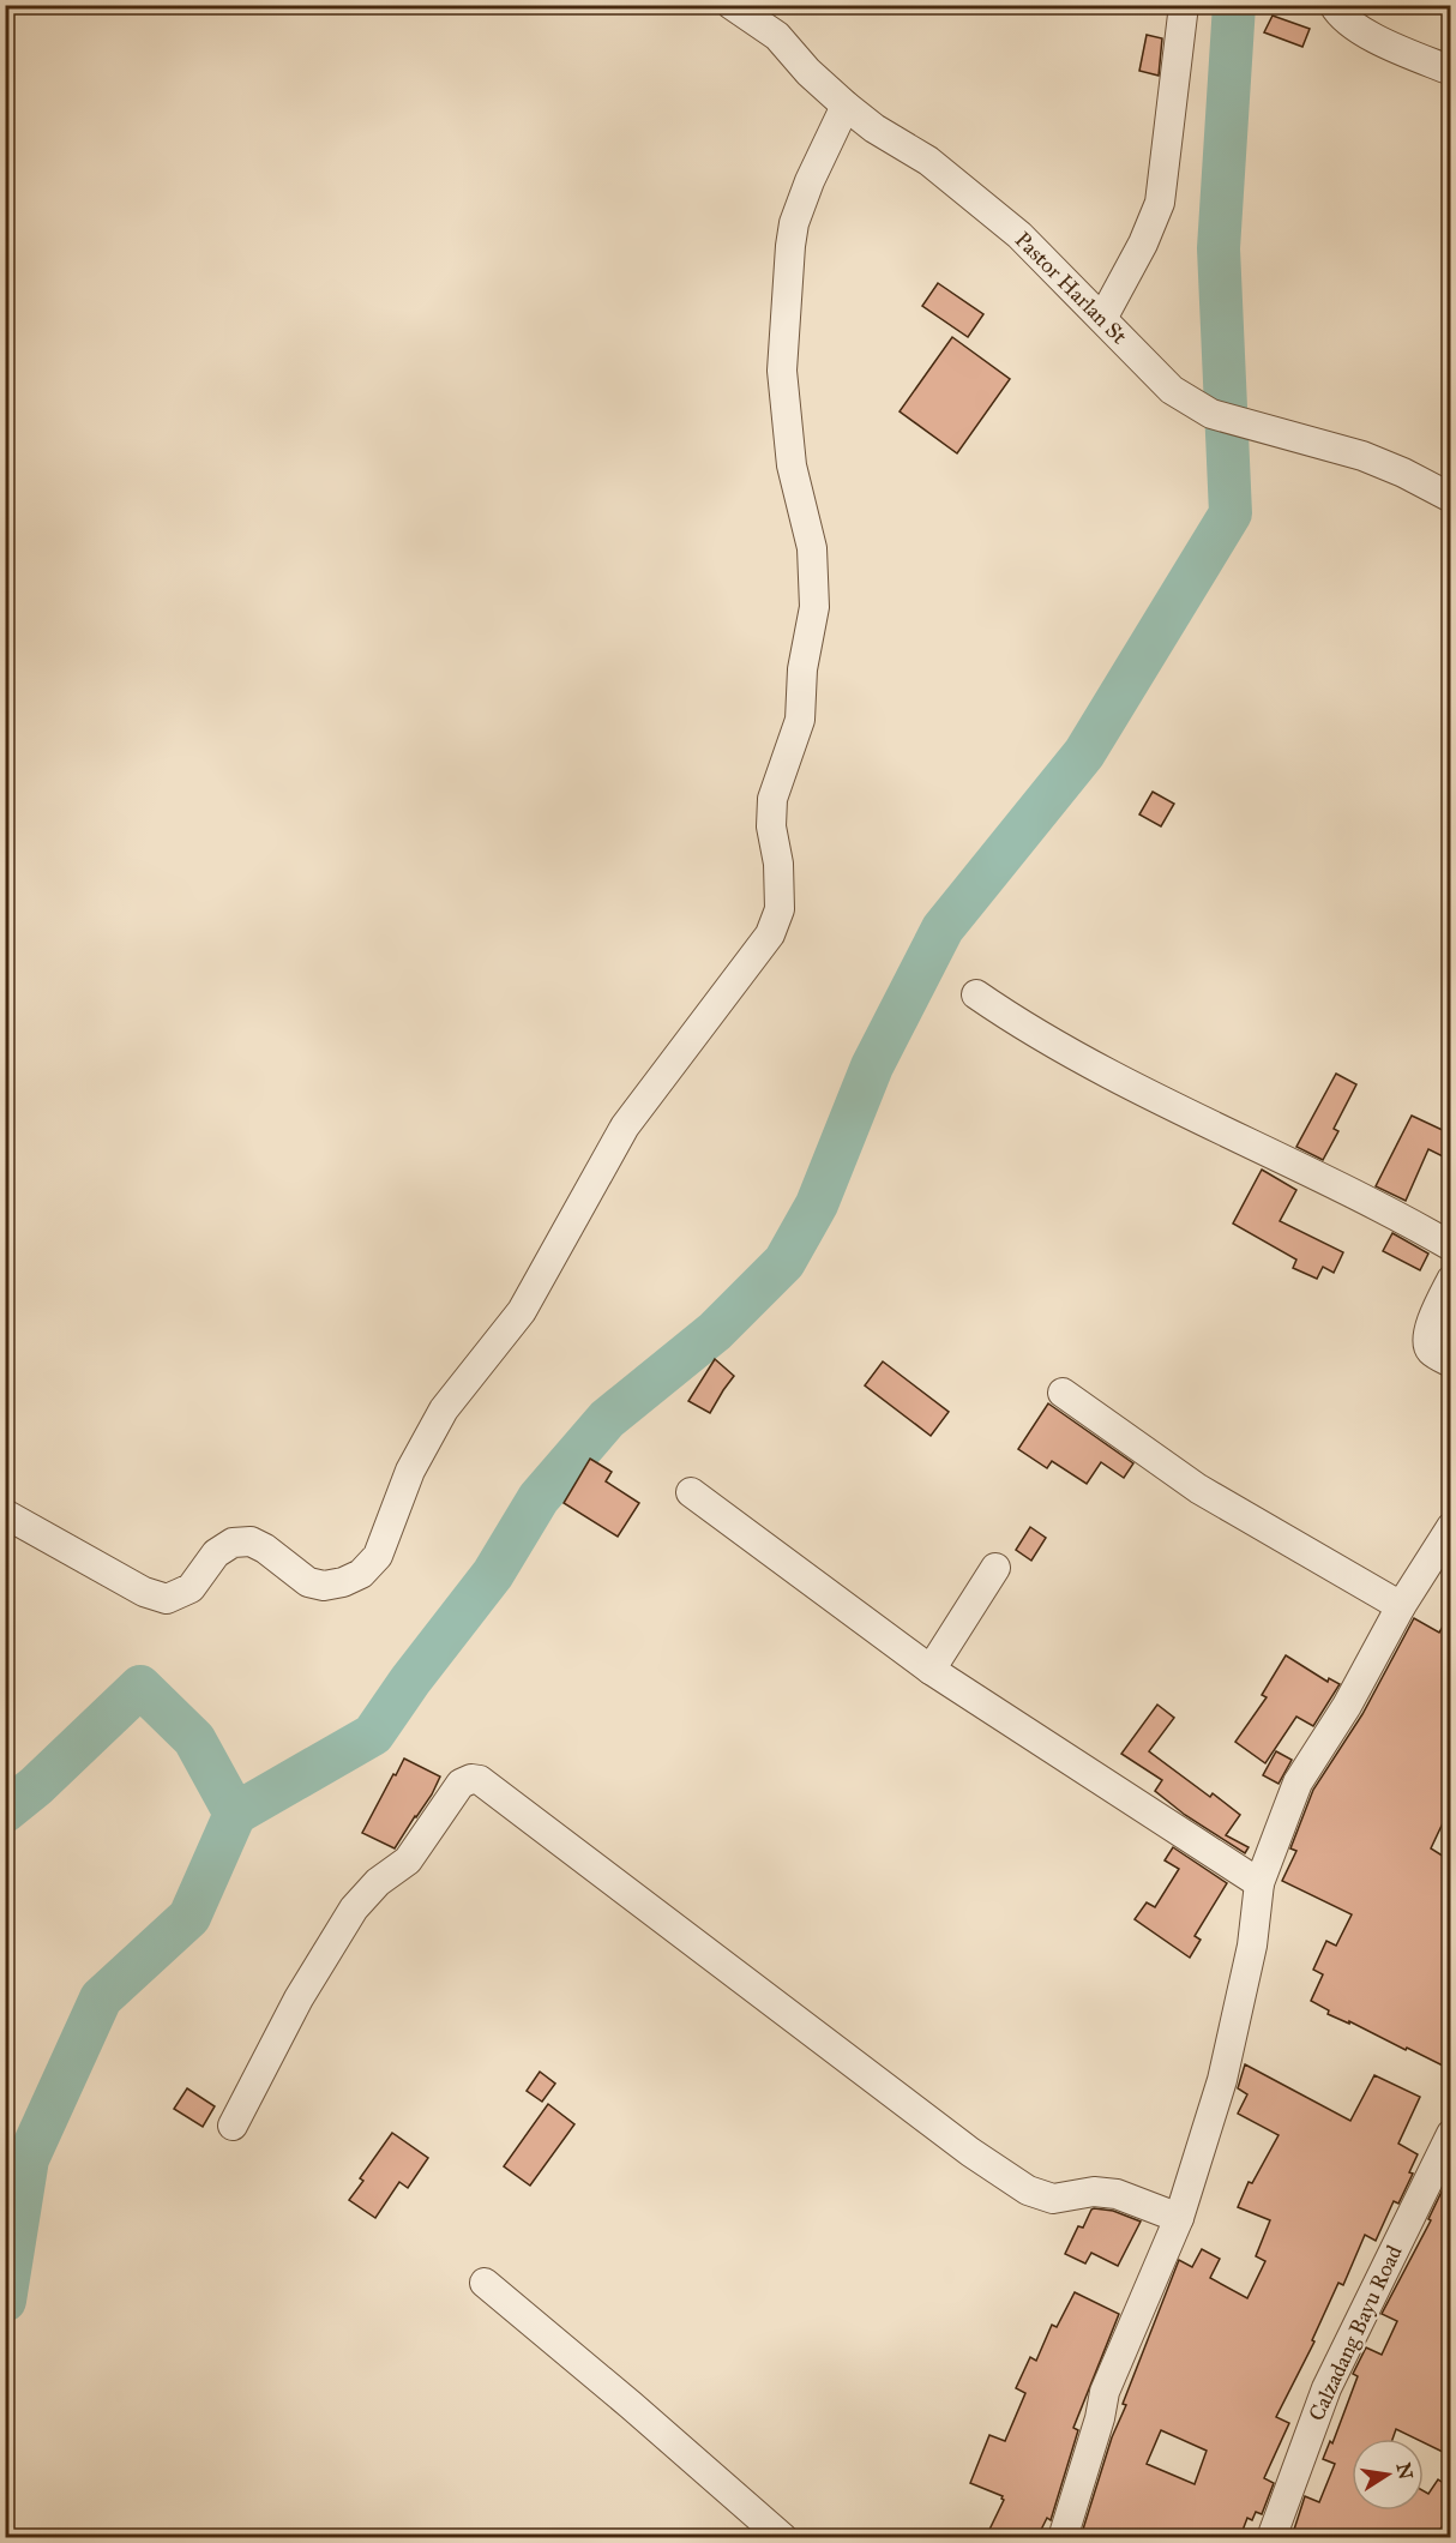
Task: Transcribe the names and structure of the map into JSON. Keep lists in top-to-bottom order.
{
  "streets": {
    "street": ["Pastor Harlan St", "Calzadang Bayu Road"]
  },
  "north": "right"
}
